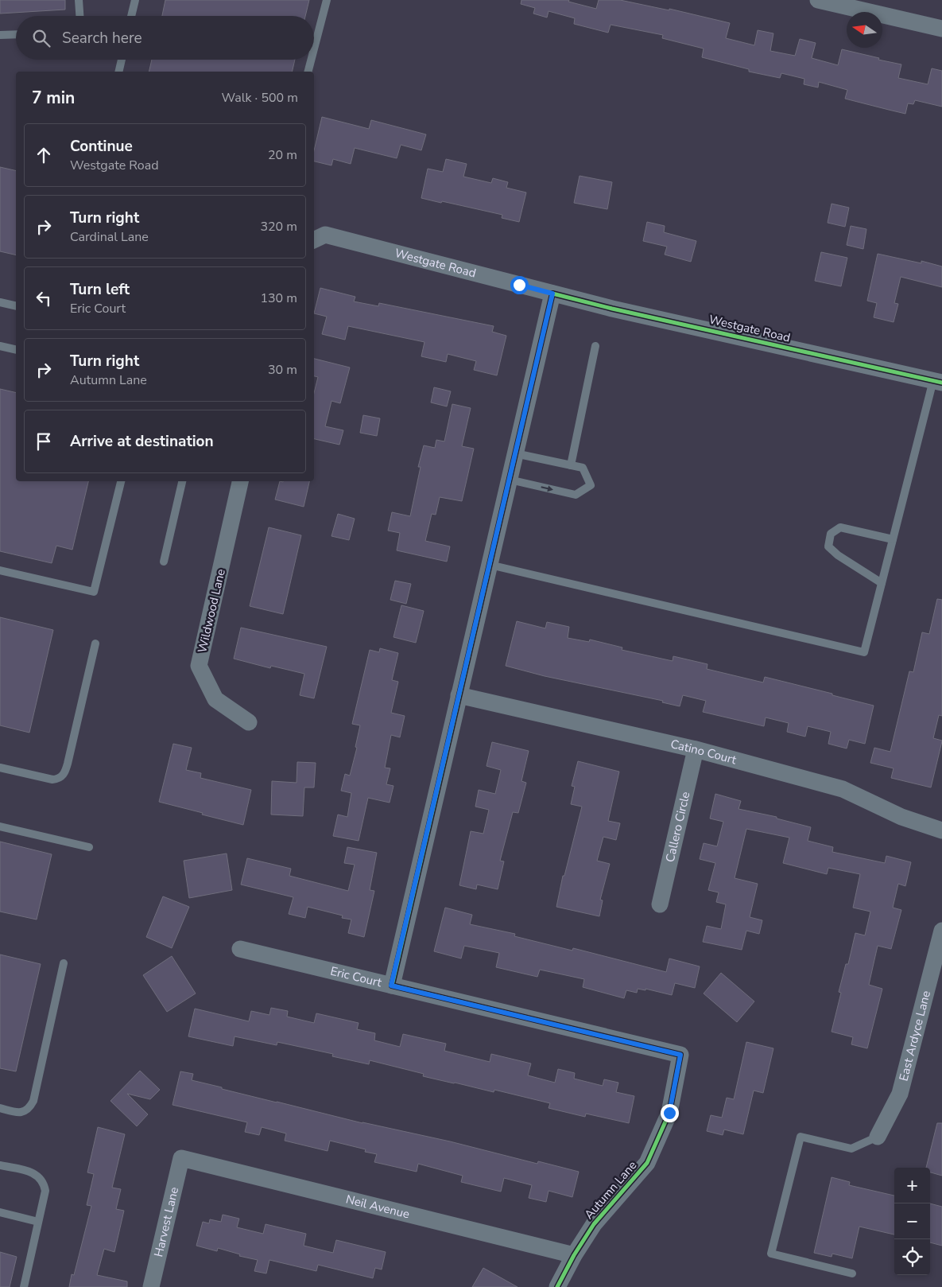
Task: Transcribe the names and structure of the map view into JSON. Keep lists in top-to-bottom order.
{
  "streets": {
    "street": [
      "Westgate Road",
      "Wildwood Lane",
      "Catino Court",
      "Callero Circle",
      "Eric Court",
      "East Ardyce Lane",
      "Autumn Lane",
      "Neil Avenue",
      "Harvest Lane"
    ]
  },
  "crossings": [
    ["Catino Court", "Callero Circle"],
    ["Eric Court", "Autumn Lane"],
    ["Autumn Lane", "Neil Avenue"],
    ["Neil Avenue", "Harvest Lane"]
  ],
  "north": "left",
  "page": {
    "search": "Search here",
    "heading": ["7 min", "Walk · 500 m"],
    "list": [
      ["Continue", "Westgate Road", "20 m"],
      ["Turn right", "Cardinal Lane", "320 m"],
      ["Turn left", "Eric Court", "130 m"],
      ["Turn right", "Autumn Lane", "30 m"],
      "Arrive at destination"
    ],
    "map_buttons": ["+", "−"]
  }
}
